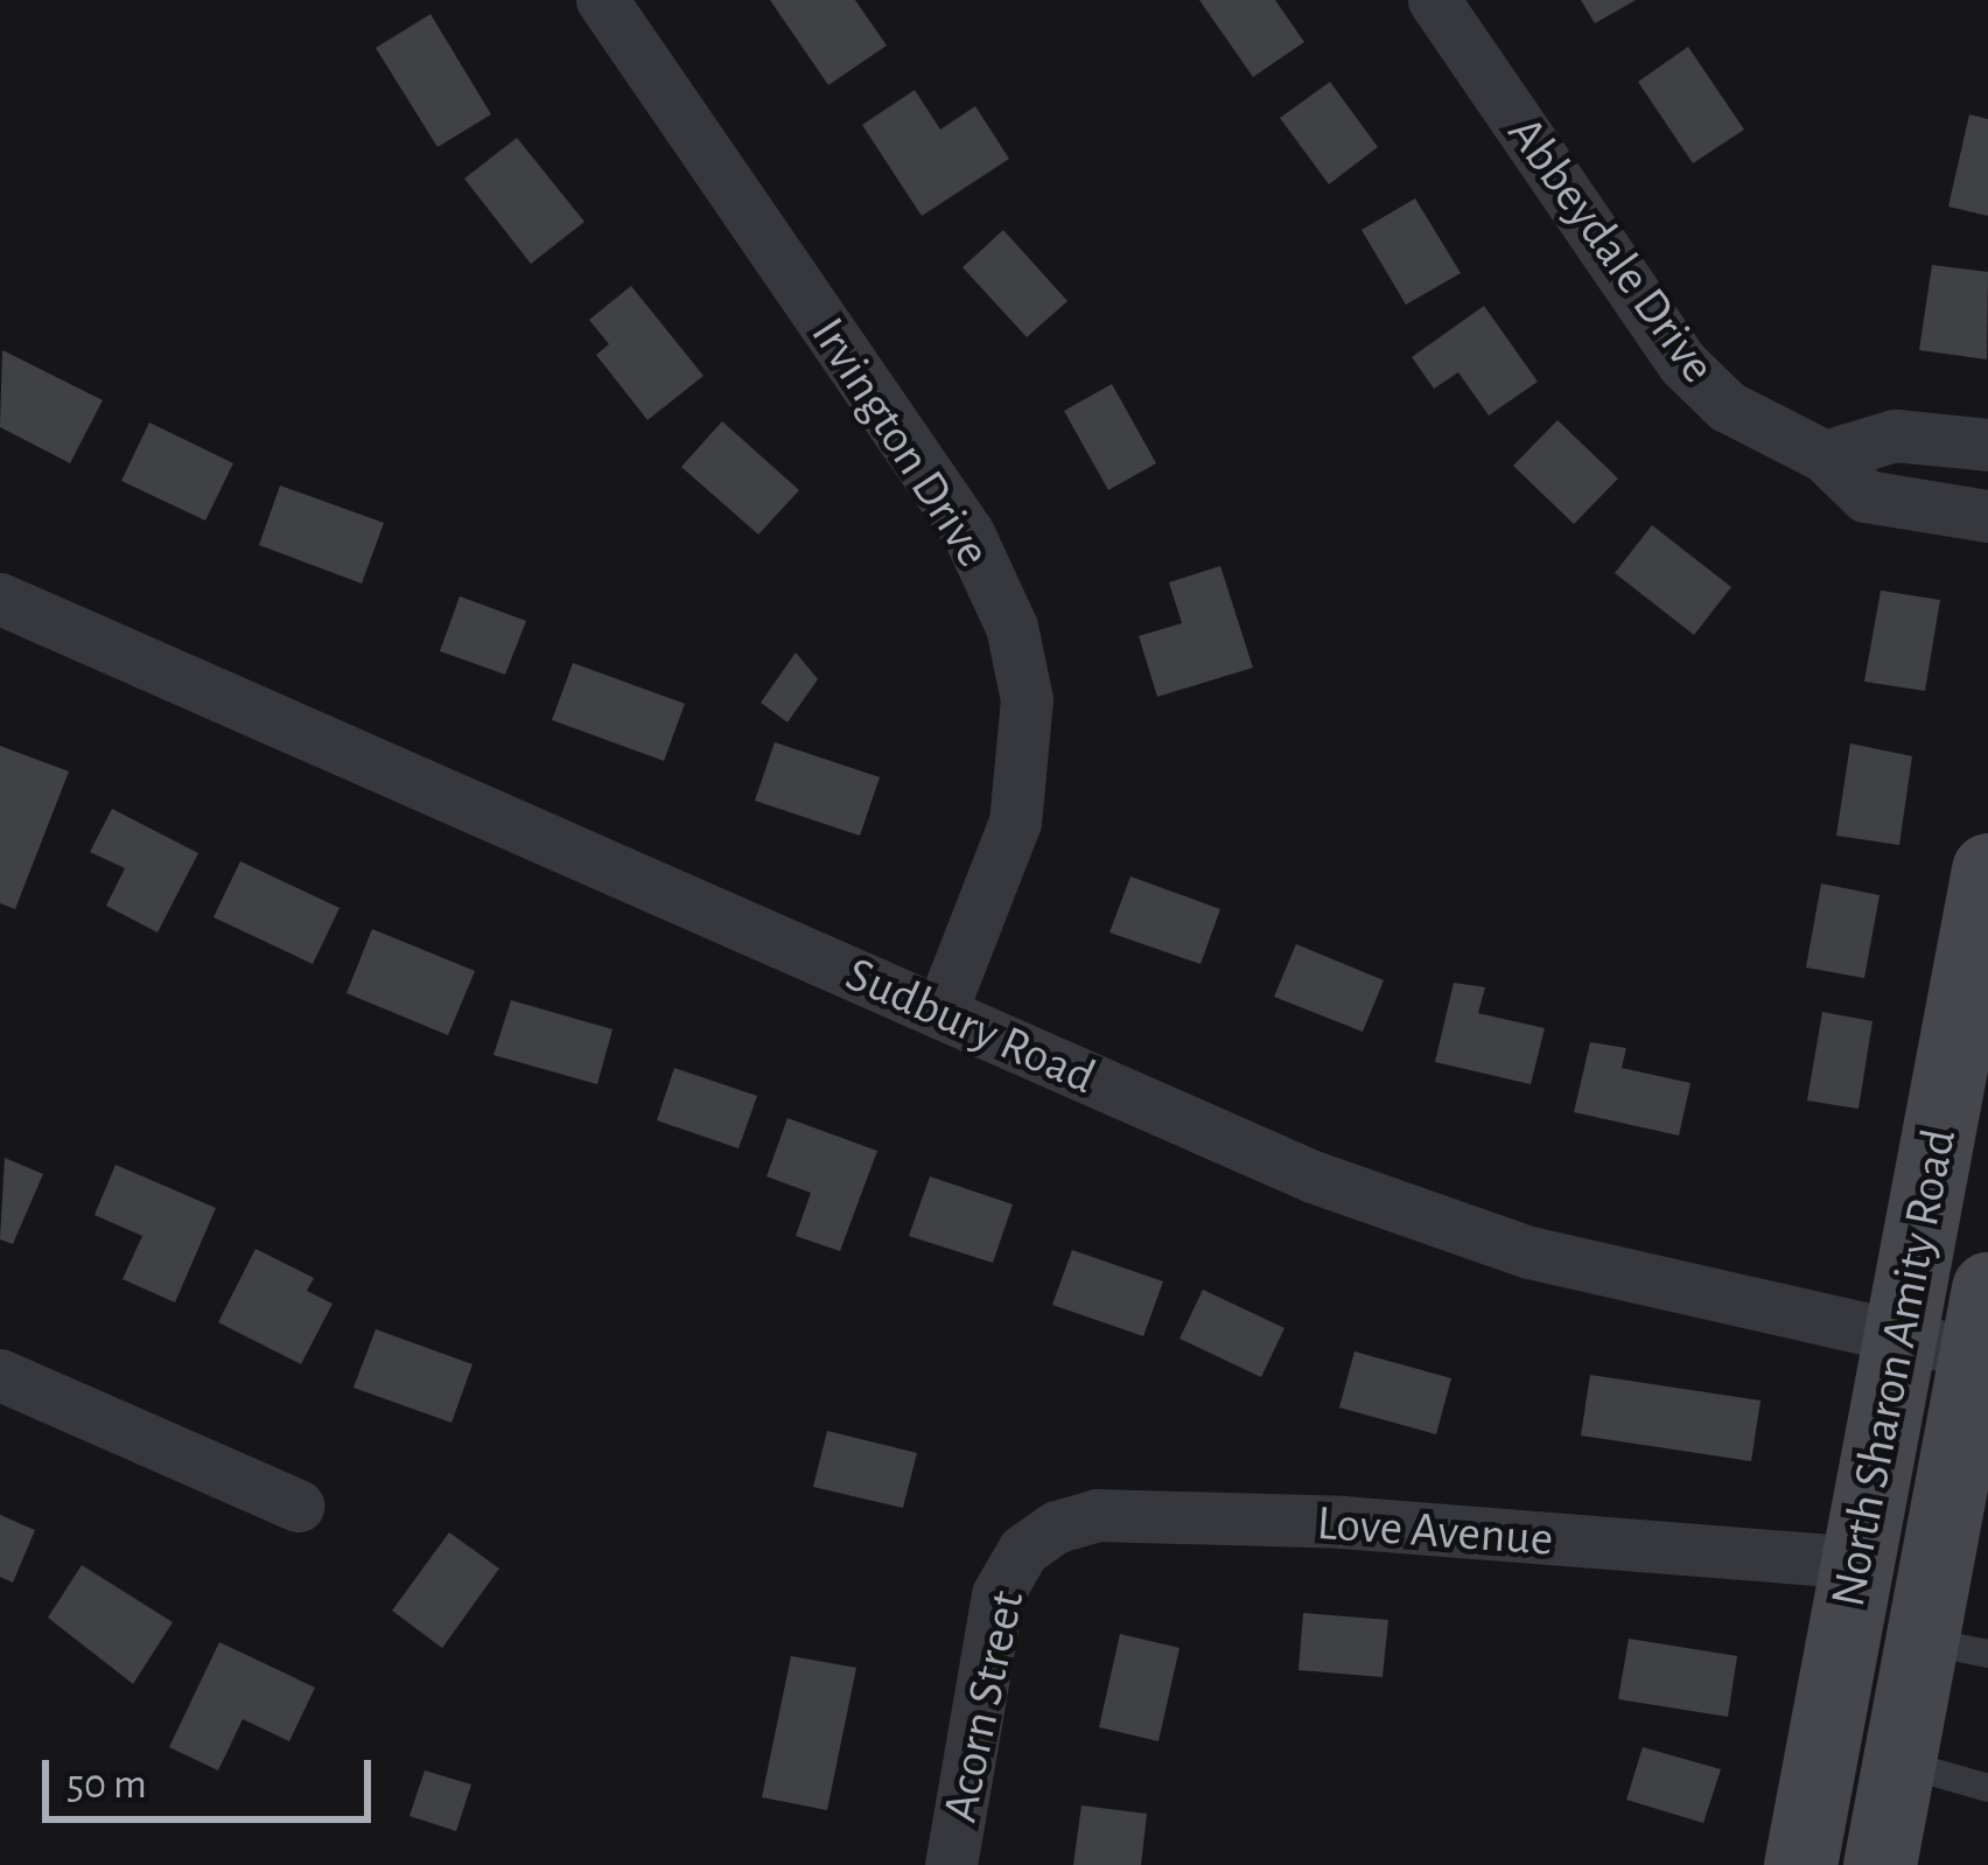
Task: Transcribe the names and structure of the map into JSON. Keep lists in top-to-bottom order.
{
  "streets": {
    "main road": ["North Sharon Amity Road"],
    "street": [
      "Abbeydale Drive",
      "Irvington Drive",
      "Sudbury Road",
      "Love Avenue",
      "Acorn Street"
    ]
  },
  "crossings": [
    ["Irvington Drive", "Sudbury Road"],
    ["Sudbury Road", "North Sharon Amity Road"],
    ["North Sharon Amity Road", "Love Avenue"],
    ["Love Avenue", "Acorn Street"]
  ],
  "scale_bar": "50 m"
}
